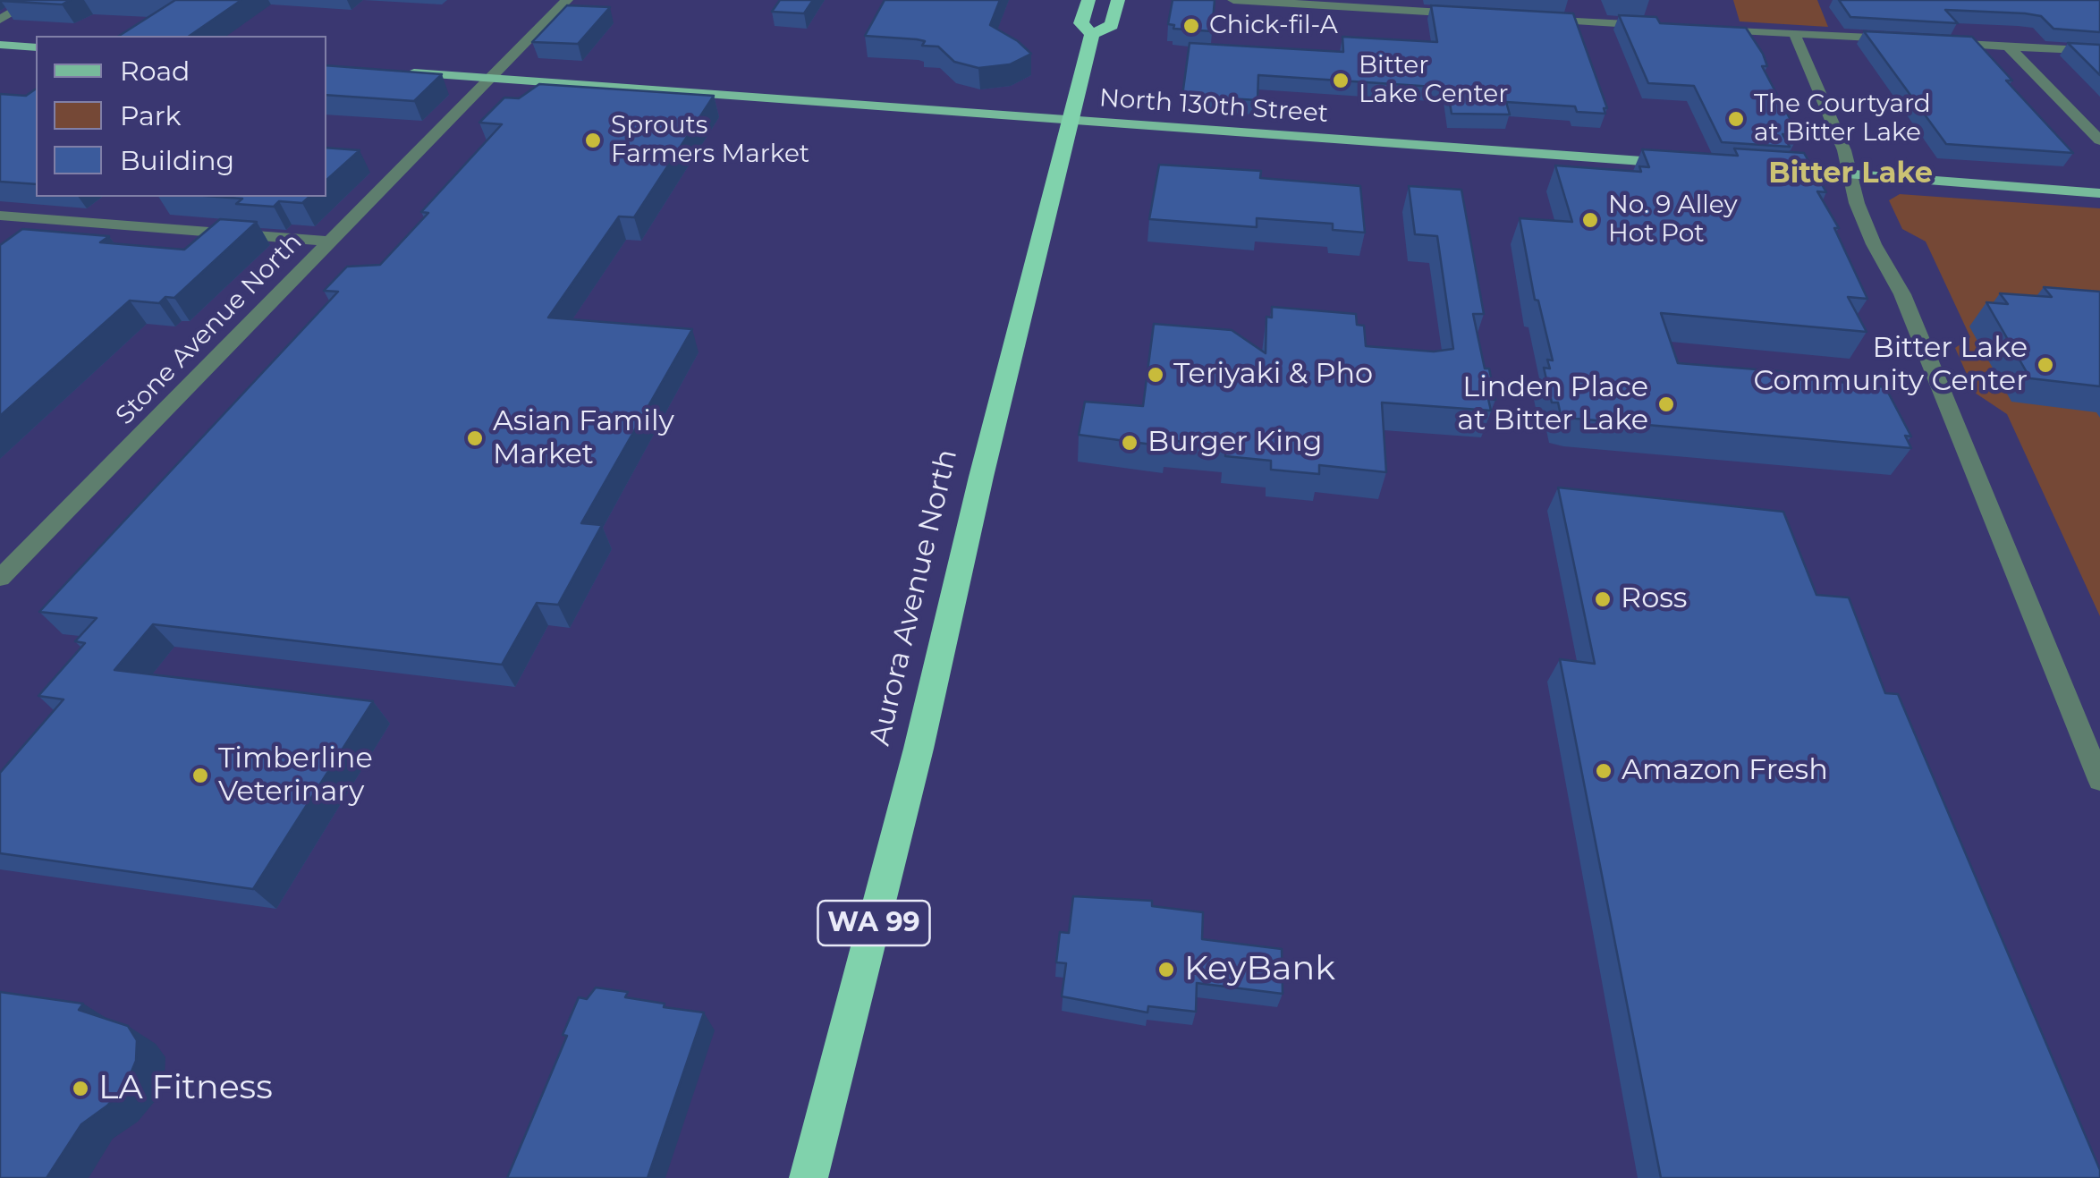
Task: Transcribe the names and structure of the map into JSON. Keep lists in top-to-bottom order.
{
  "streets": {
    "highway": ["Aurora Avenue North", "WA 99"],
    "main road": ["North 130th Street"],
    "street": ["Stone Avenue North"]
  },
  "crossings": [
    ["North 130th Street", "Stone Avenue North"],
    ["North 130th Street", "Aurora Avenue North"]
  ],
  "districts": ["Bitter Lake"],
  "places": [
    "Chick-fil-A",
    "Bitter Lake Center",
    "The Courtyard at Bitter Lake",
    "Sprouts Farmers Market",
    "No. 9 Alley Hot Pot",
    "Bitter Lake Community Center",
    "Teriyaki & Pho",
    "Linden Place at Bitter Lake",
    "Asian Family Market",
    "Burger King",
    "Ross",
    "Amazon Fresh",
    "Timberline Veterinary",
    "KeyBank",
    "LA Fitness"
  ],
  "legend": ["Road", "Park", "Building"]
}
